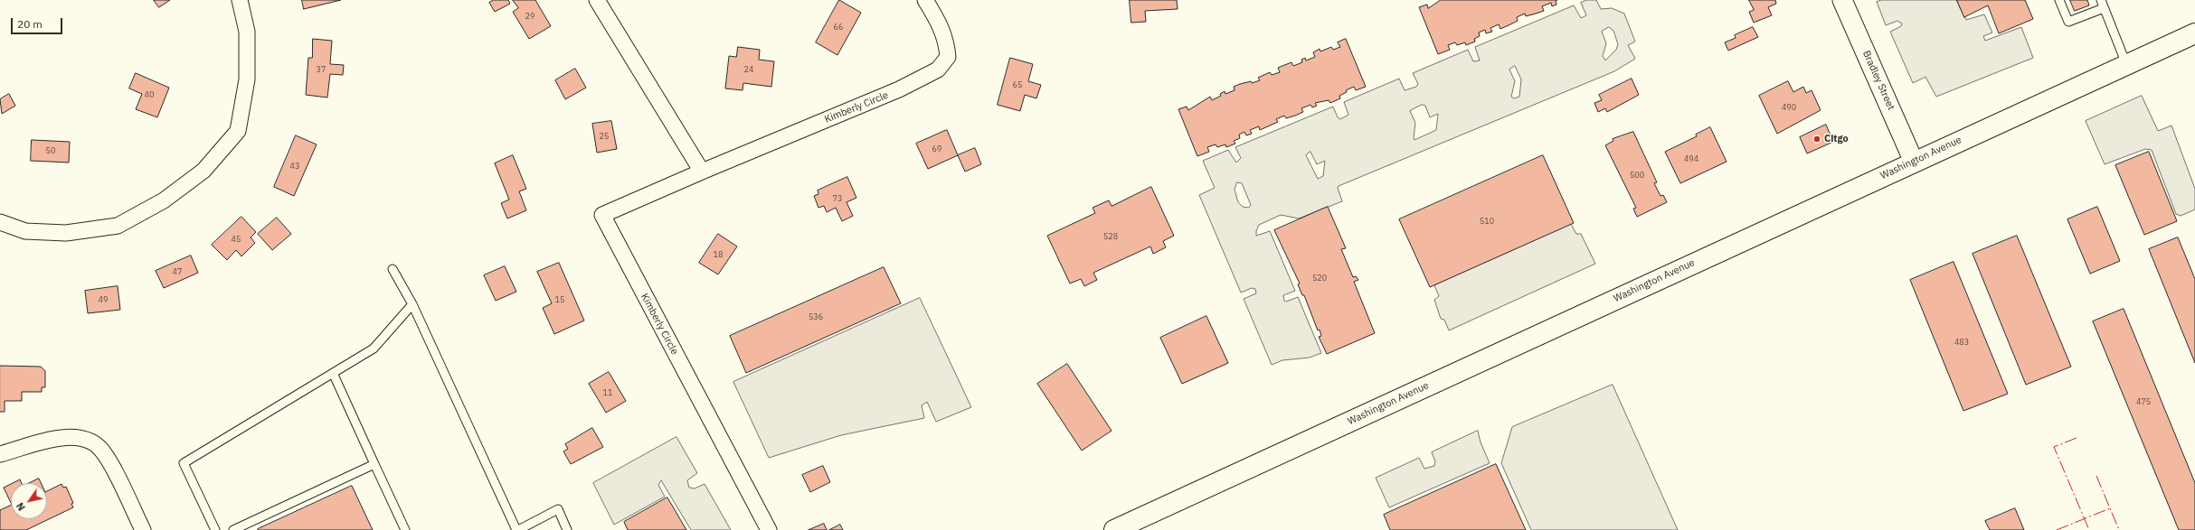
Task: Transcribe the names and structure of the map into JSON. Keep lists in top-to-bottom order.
{
  "streets": {
    "main road": ["Washington Avenue"],
    "street": ["Bradley Street", "Kimberly Circle"]
  },
  "crossings": [
    ["Bradley Street", "Washington Avenue"]
  ],
  "places": ["Citgo"],
  "house_numbers": [
    "29",
    "66",
    "37",
    "24",
    "65",
    "40",
    "490",
    "25",
    "69",
    "50",
    "494",
    "43",
    "500",
    "73",
    "510",
    "528",
    "45",
    "18",
    "47",
    "520",
    "49",
    "15",
    "536",
    "483",
    "11",
    "475"
  ],
  "scale_bar": "20 m",
  "north": "bottom left"
}
